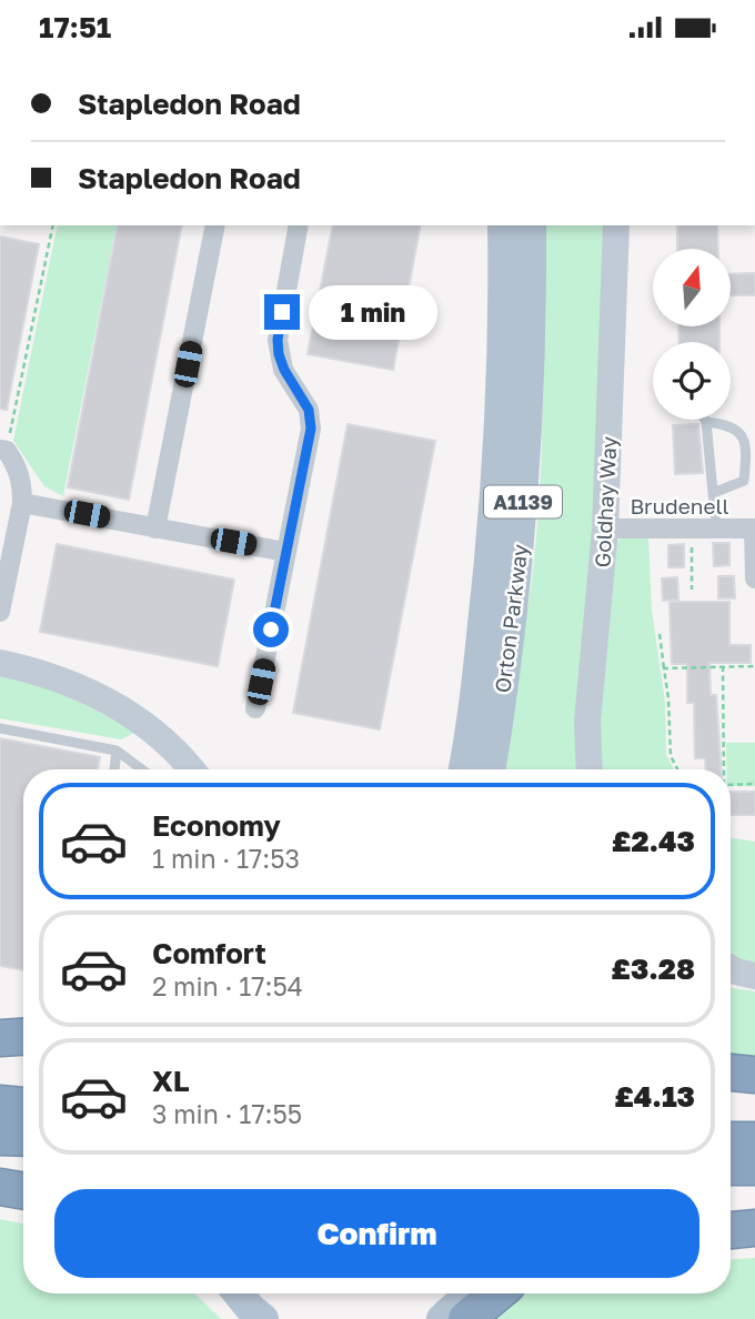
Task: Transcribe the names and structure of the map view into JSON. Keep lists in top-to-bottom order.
{
  "streets": {
    "main road": ["A1139", "Orton Parkway"],
    "street": ["Goldhay Way", "Brudenell"]
  },
  "crossings": [
    ["Goldhay Way", "Brudenell"]
  ],
  "north": "top",
  "page": {
    "status": "17:51",
    "banner": ["Stapledon Road", "Stapledon Road"],
    "bubble": "1 min",
    "list": [
      {
        "name": "Economy",
        "note": "1 min · 17:53",
        "value": "£2.43"
      },
      {
        "name": "Comfort",
        "note": "2 min · 17:54",
        "value": "£3.28"
      },
      {
        "name": "XL",
        "note": "3 min · 17:55",
        "value": "£4.13"
      }
    ],
    "buttons": "Confirm"
  }
}
